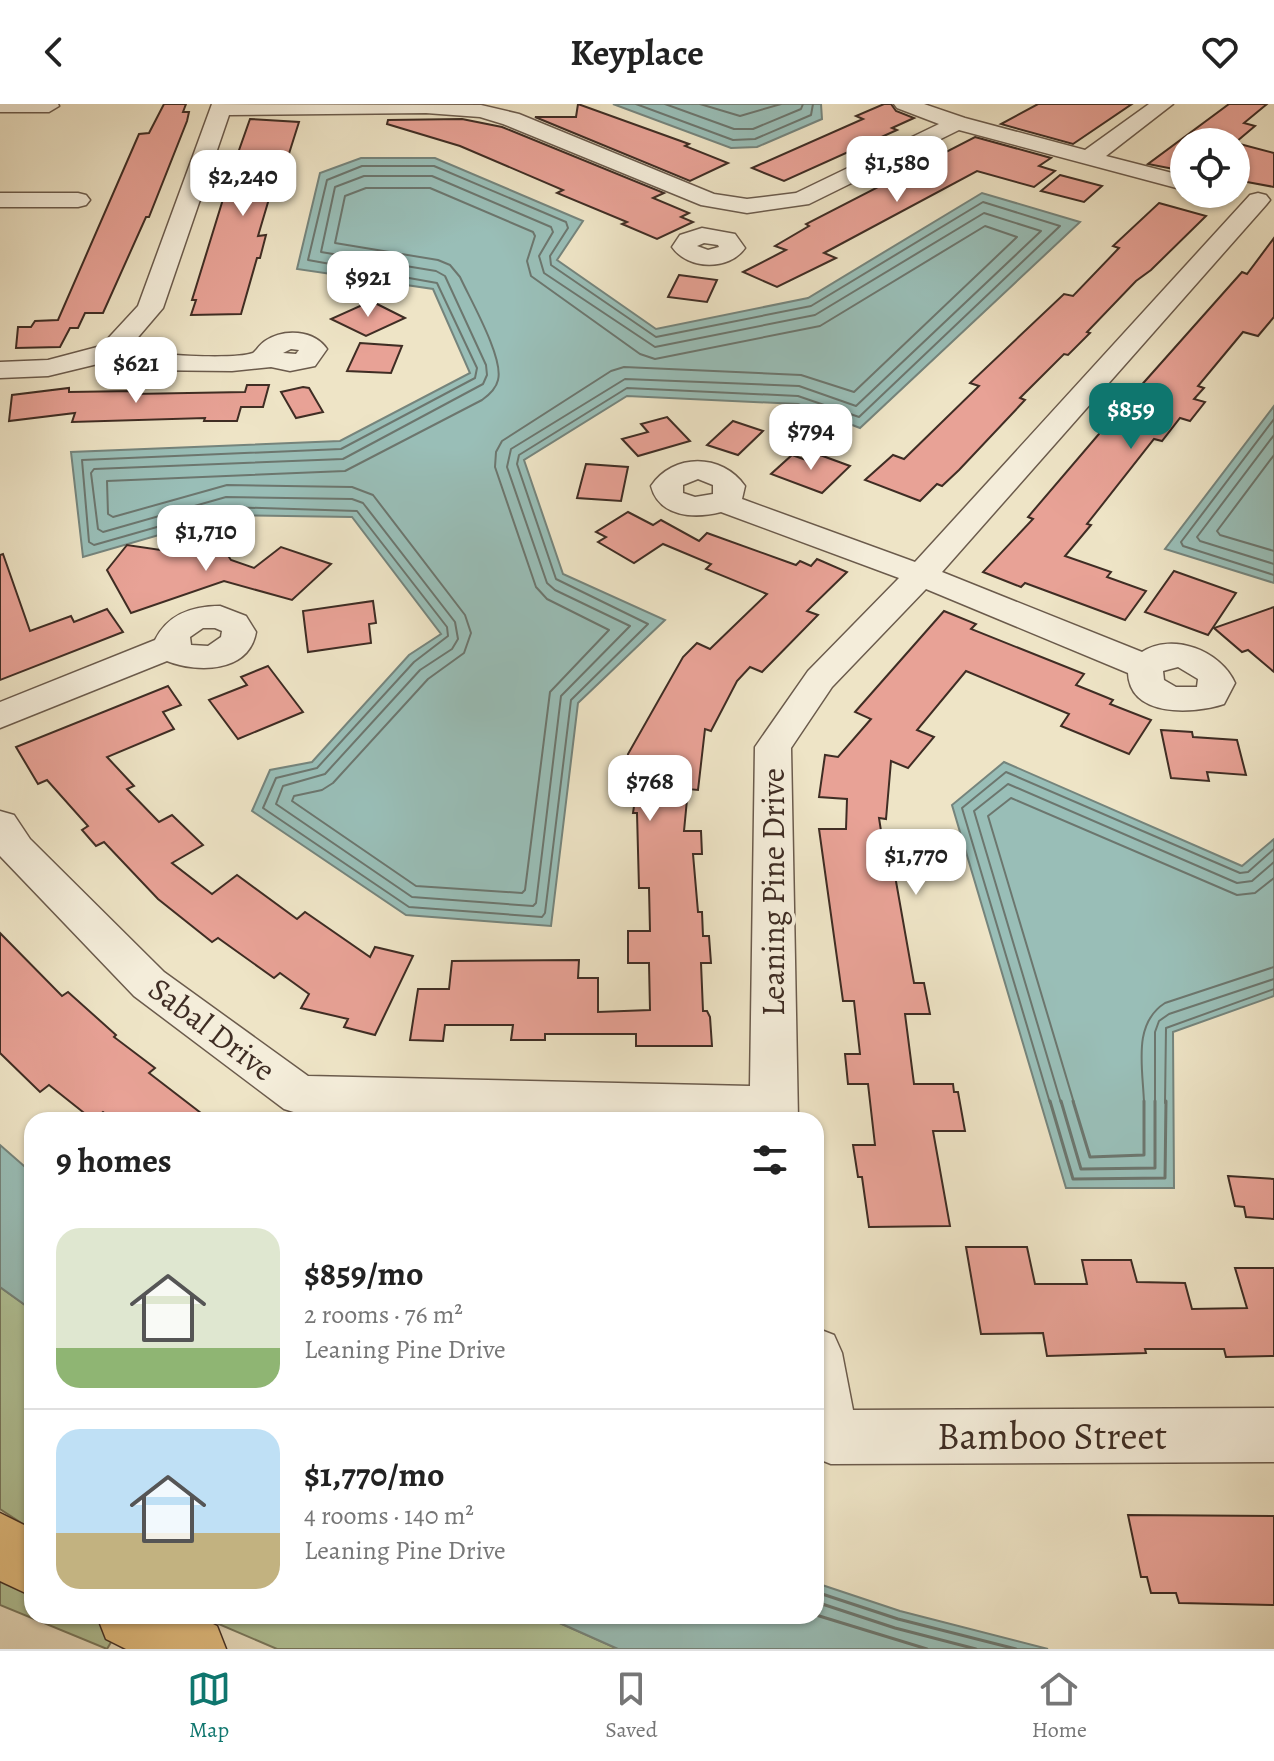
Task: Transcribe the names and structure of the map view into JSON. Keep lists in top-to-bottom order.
{
  "streets": {
    "street": ["Leaning Pine Drive", "Sabal Drive", "Bamboo Street"]
  },
  "page": {
    "header": "Keyplace",
    "price": [
      "$1,580",
      "$2,240",
      "$921",
      "$621",
      "$859",
      "$794",
      "$1,710",
      "$768",
      "$1,770"
    ],
    "heading": "9 homes",
    "list": [
      {
        "name": "$859/mo",
        "note": "2 rooms · 76 m² · Leaning Pine Drive"
      },
      {
        "name": "$1,770/mo",
        "note": "4 rooms · 140 m² · Leaning Pine Drive"
      }
    ],
    "tabs": ["Map", "Saved", "Home"]
  }
}
